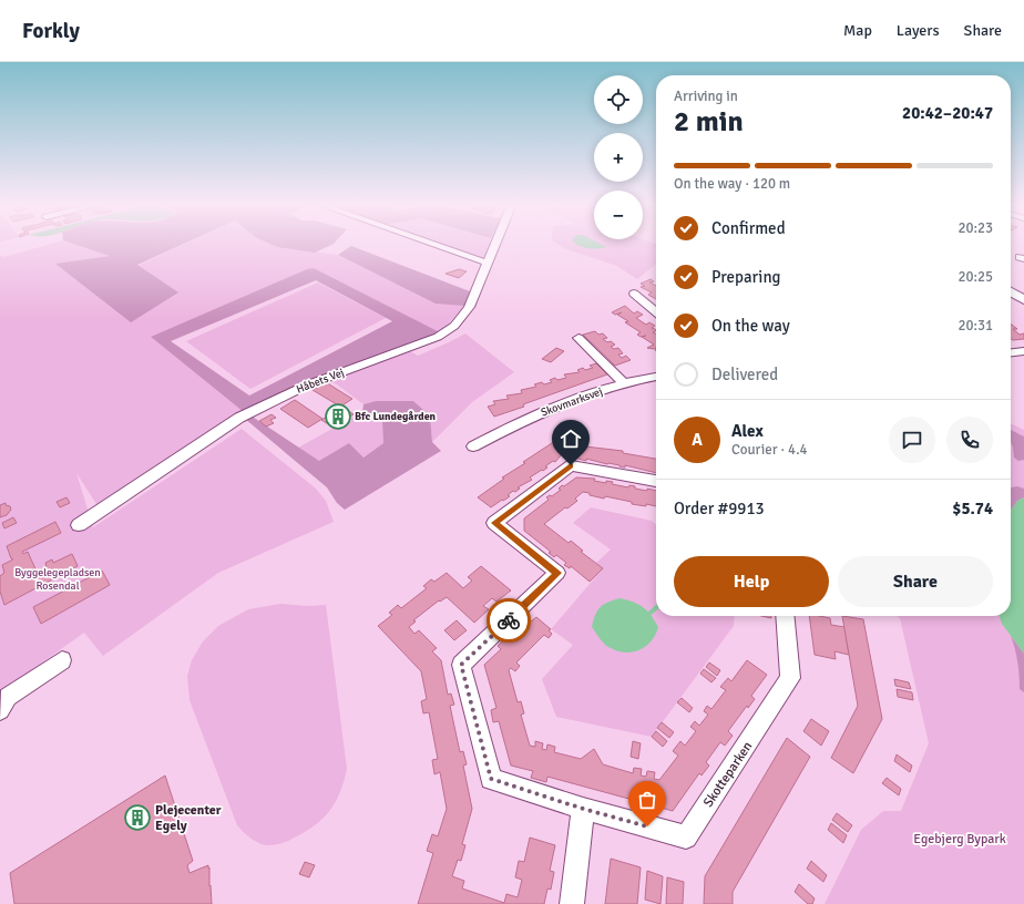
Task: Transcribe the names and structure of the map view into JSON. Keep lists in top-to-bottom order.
{
  "streets": {
    "street": ["Håbets Vej", "Skovmarksvej", "Skotteparken"]
  },
  "parks": ["Byggelegepladsen Rosendal", "Egebjerg Bypark"],
  "places": {
    "building": ["Bfc Lundegården", "Plejecenter Egely"]
  },
  "page": {
    "header": "Forkly",
    "nav": ["Map", "Layers", "Share"],
    "map_buttons": ["+", "−"],
    "heading": ["2 min", "Arriving in", "20:42–20:47"],
    "panel": [
      "Alex",
      "Courier · 4.4",
      "Order #9913",
      "$5.74"
    ],
    "bar": "On the way · 120 m",
    "list": [
      ["Confirmed", "20:23"],
      ["Preparing", "20:25"],
      ["On the way", "20:31"],
      "Delivered"
    ],
    "round": "A",
    "buttons": ["Help", "Share"]
  }
}
